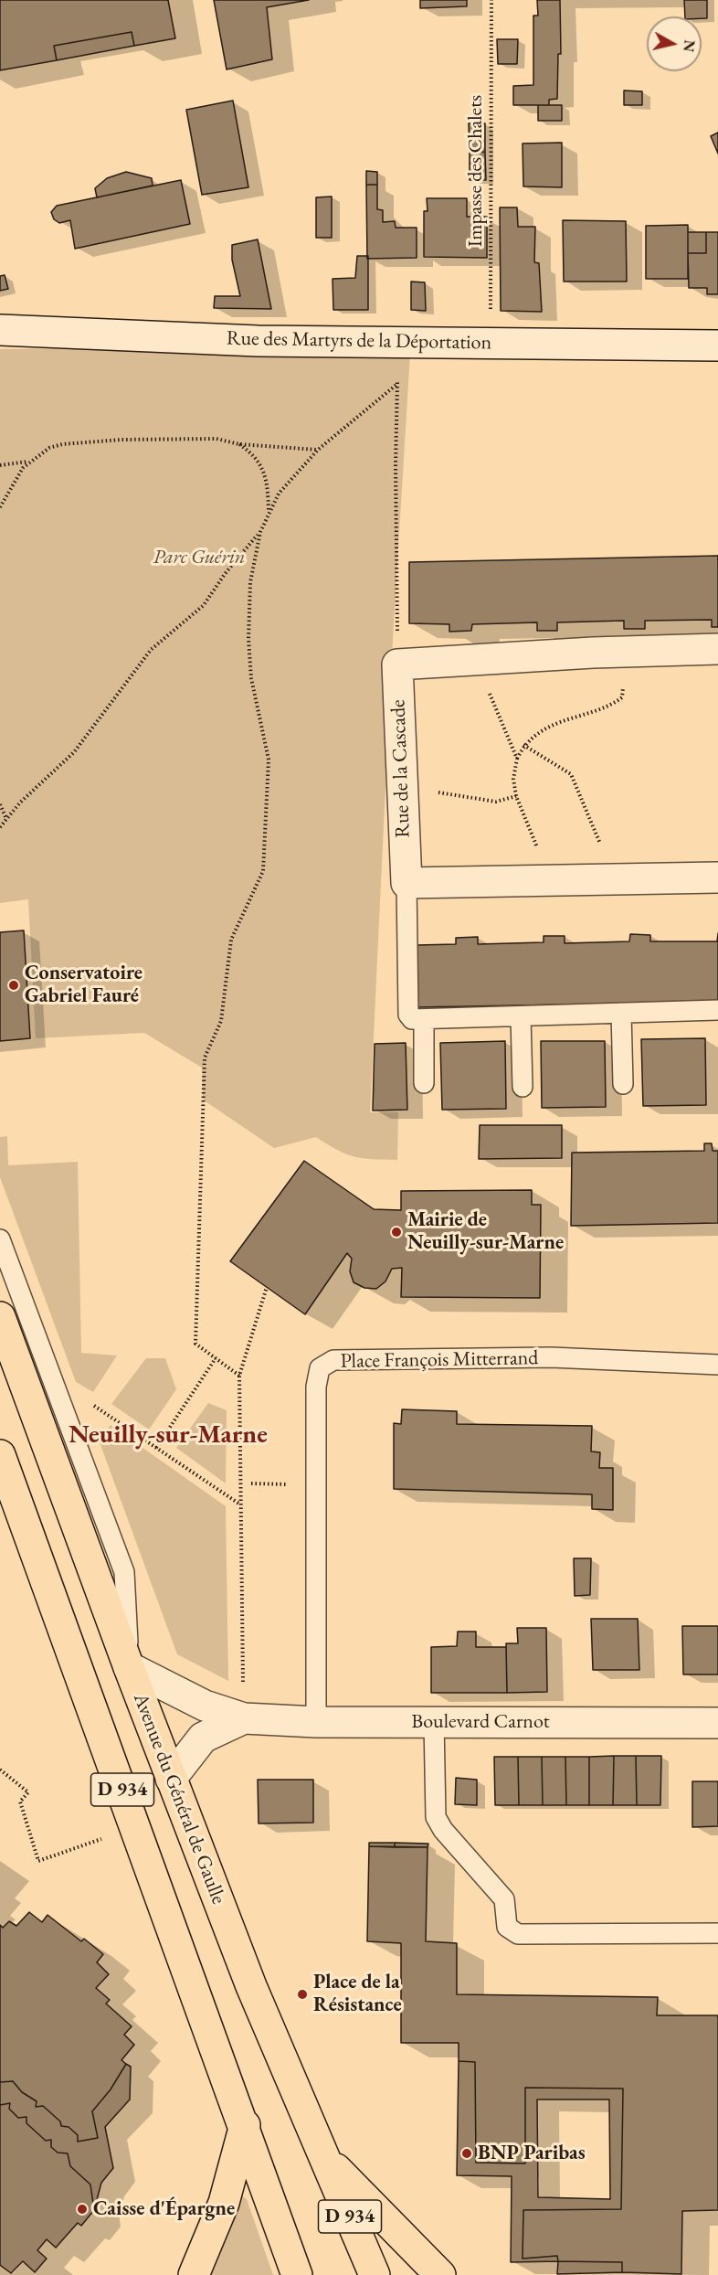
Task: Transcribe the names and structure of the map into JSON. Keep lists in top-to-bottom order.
{
  "streets": {
    "main road": ["D 934", "Avenue du Général de Gaulle"],
    "street": ["Rue des Martyrs de la Déportation", "Rue de la Cascade", "Boulevard Carnot"],
    "lane": ["Place François Mitterrand"],
    "path": ["Impasse des Chalets"]
  },
  "crossings": [
    ["Impasse des Chalets", "Rue des Martyrs de la Déportation"],
    ["Place François Mitterrand", "Boulevard Carnot"],
    ["Boulevard Carnot", "Avenue du Général de Gaulle"]
  ],
  "districts": ["Neuilly-sur-Marne"],
  "parks": ["Parc Guérin"],
  "places": [
    "Conservatoire Gabriel Fauré",
    "Mairie de Neuilly-sur-Marne",
    "Place de la Résistance",
    "BNP Paribas",
    "Caisse d'Épargne"
  ],
  "north": "right"
}
